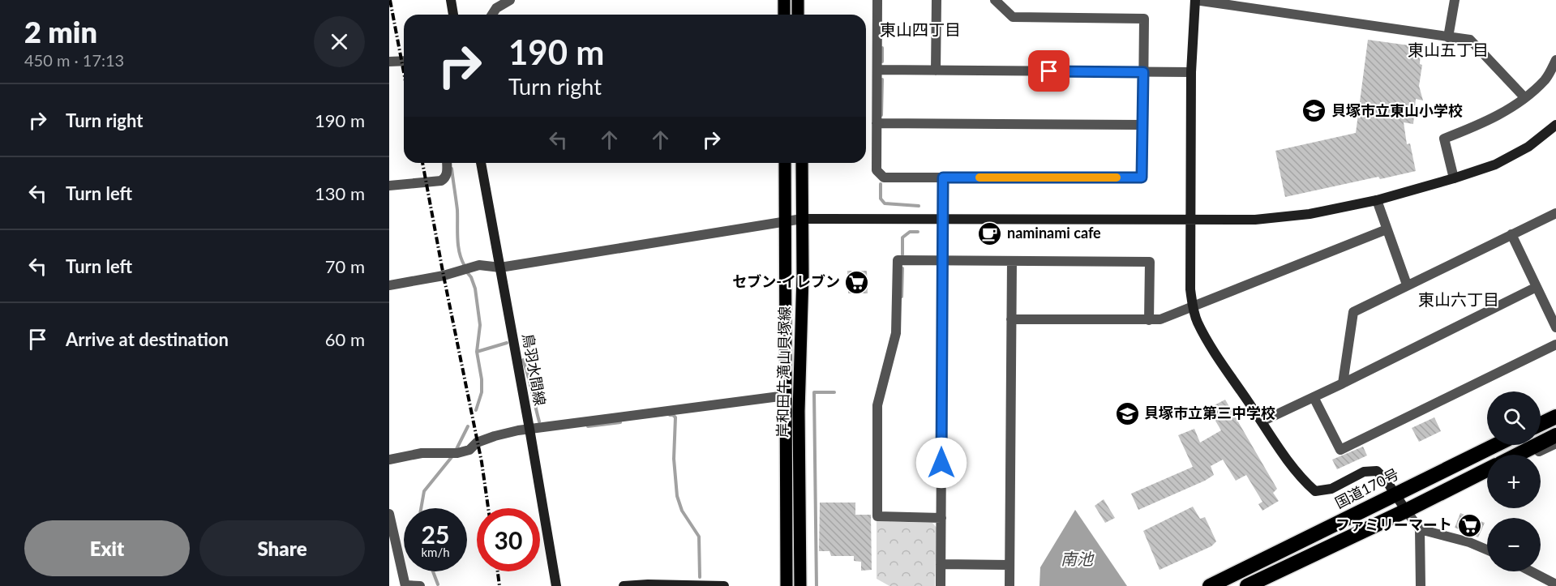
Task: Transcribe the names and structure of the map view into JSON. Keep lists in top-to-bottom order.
{
  "streets": {
    "highway": ["国道170号"],
    "main road": ["岸和田牛滝山貝塚線"],
    "street": ["鳥羽水間線"]
  },
  "districts": ["東山四丁目", "東山五丁目", "東山六丁目"],
  "water": ["南池"],
  "places": {
    "school or university": ["貝塚市立東山小学校", "貝塚市立第三中学校"],
    "cafe": ["naminami cafe"],
    "supermarket": ["セブン-イレブン", "ファミリーマート"]
  },
  "page": {
    "heading": ["2 min", "450 m · 17:13"],
    "turn": ["190 m", "Turn right"],
    "list": [
      {
        "name": "Turn right",
        "value": "190 m"
      },
      {
        "name": "Turn left",
        "value": "130 m"
      },
      {
        "name": "Turn left",
        "value": "70 m"
      },
      {
        "name": "Arrive at destination",
        "value": "60 m"
      }
    ],
    "map_buttons": ["+", "−"],
    "speed": "25 km/h",
    "limit": "30",
    "buttons": ["Exit", "Share"]
  }
}
